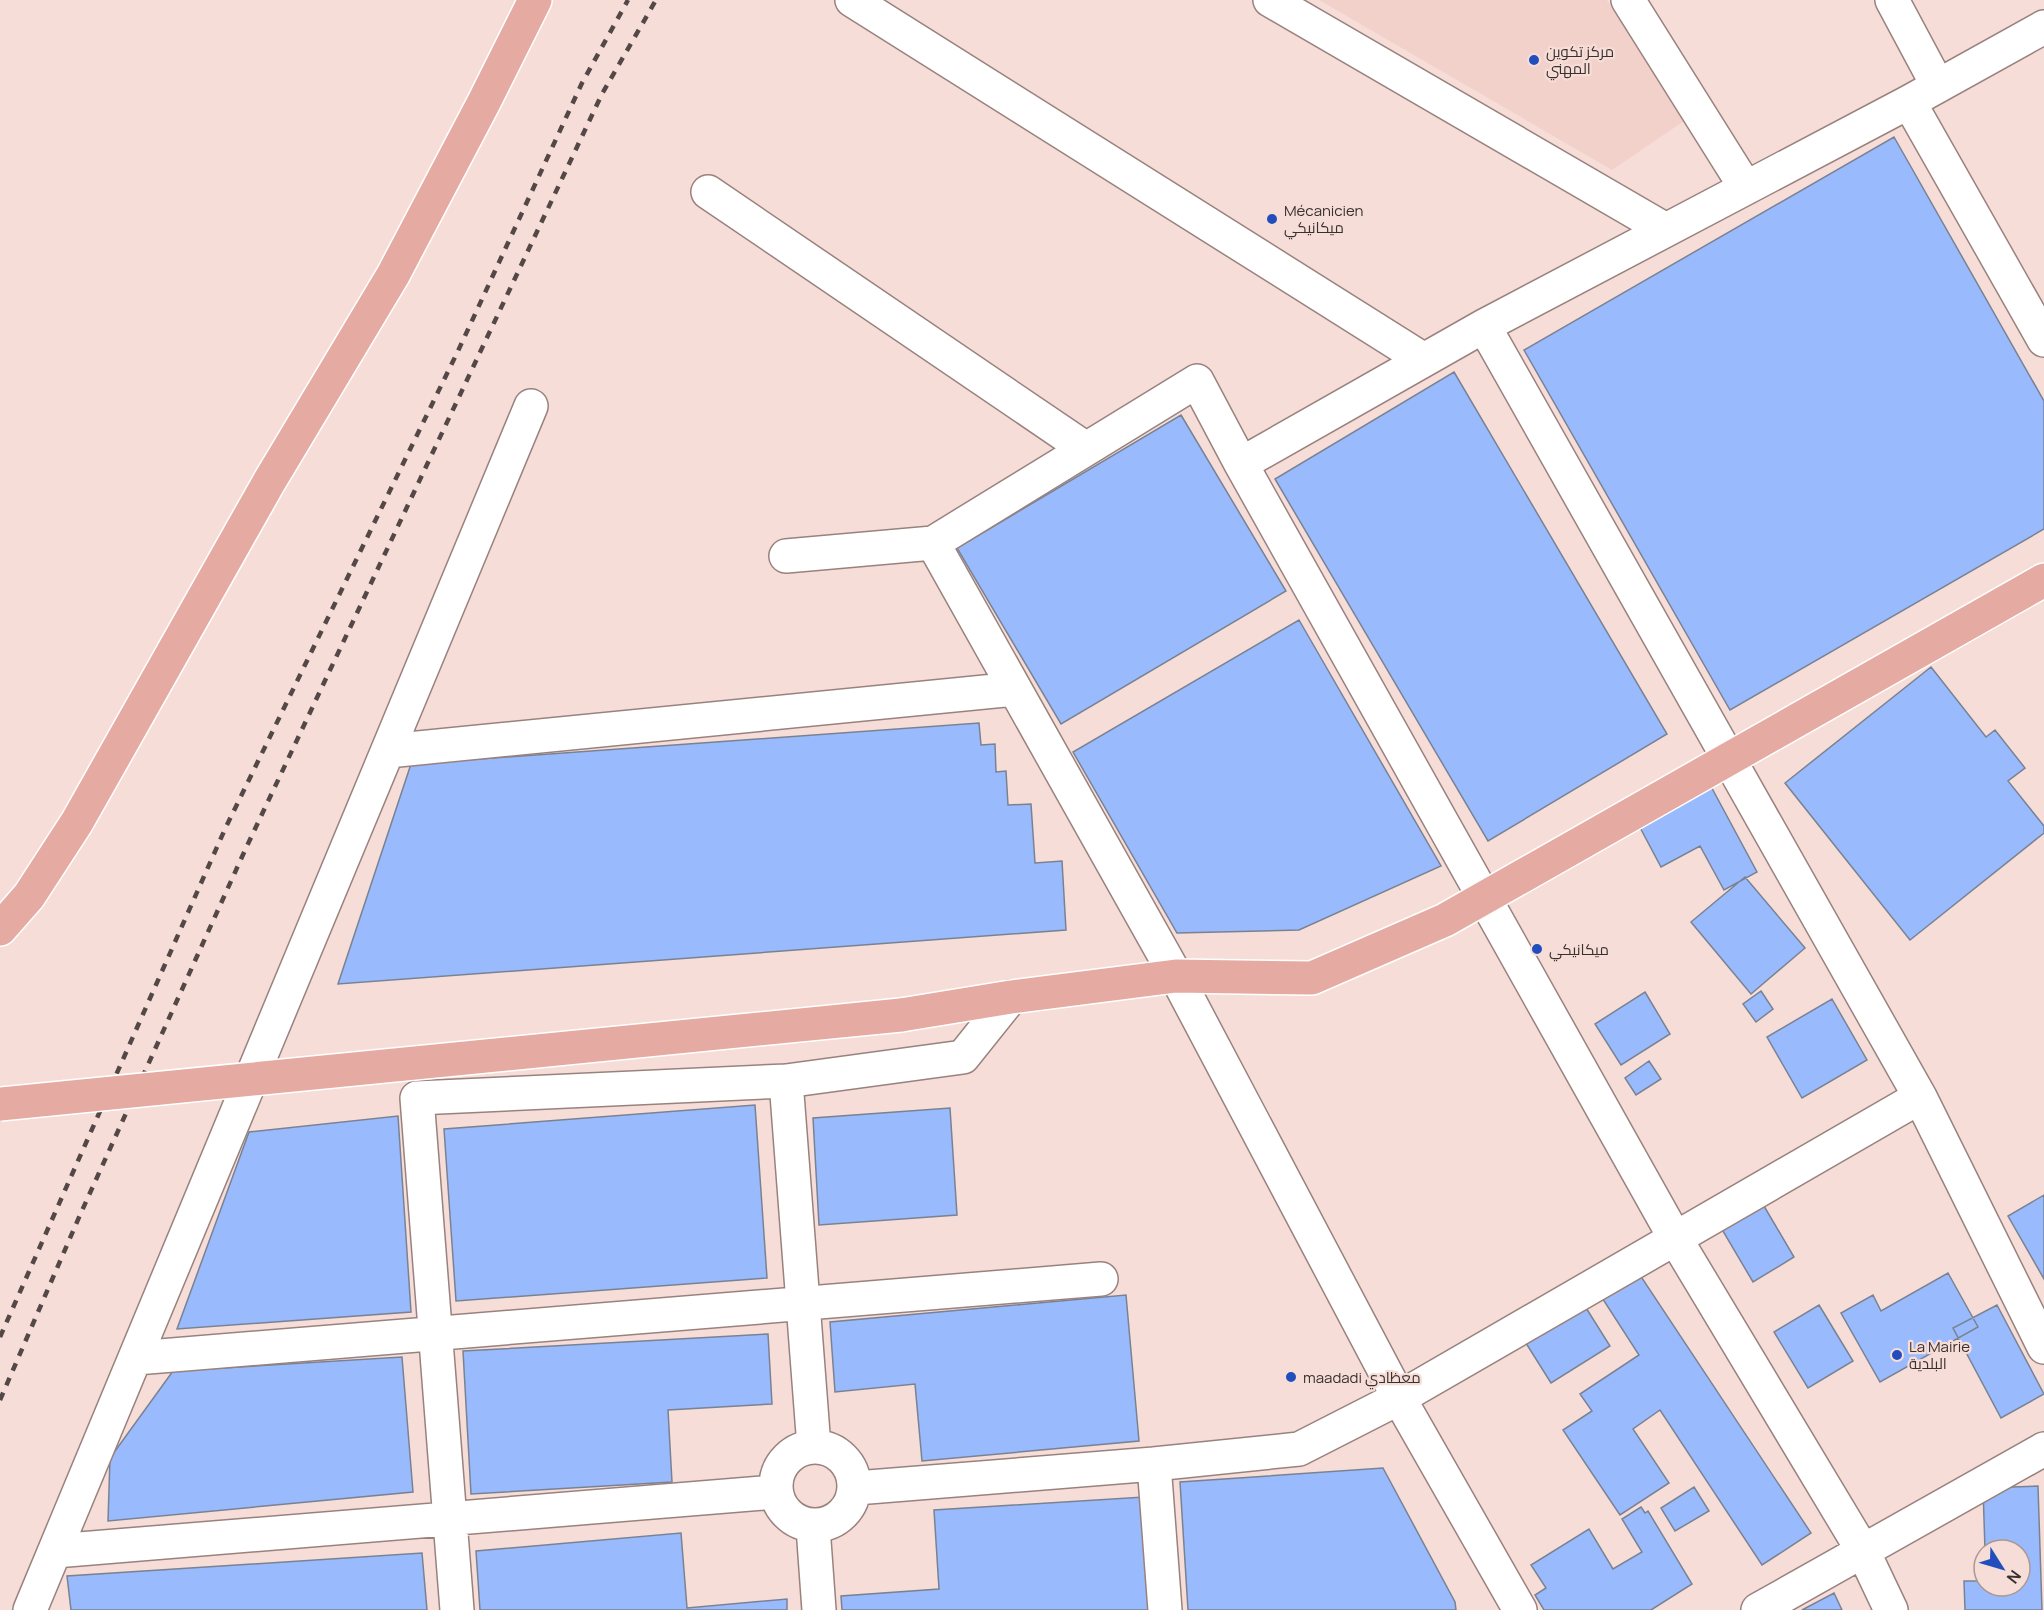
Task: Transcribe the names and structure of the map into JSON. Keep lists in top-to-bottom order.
{
  "places": [
    "مركز تكوين المهني",
    "Mécanicien ميكانيكي",
    "ميكانيكي",
    "La Mairie البلدية",
    "maadadi معظادي"
  ],
  "north": "bottom right"
}
